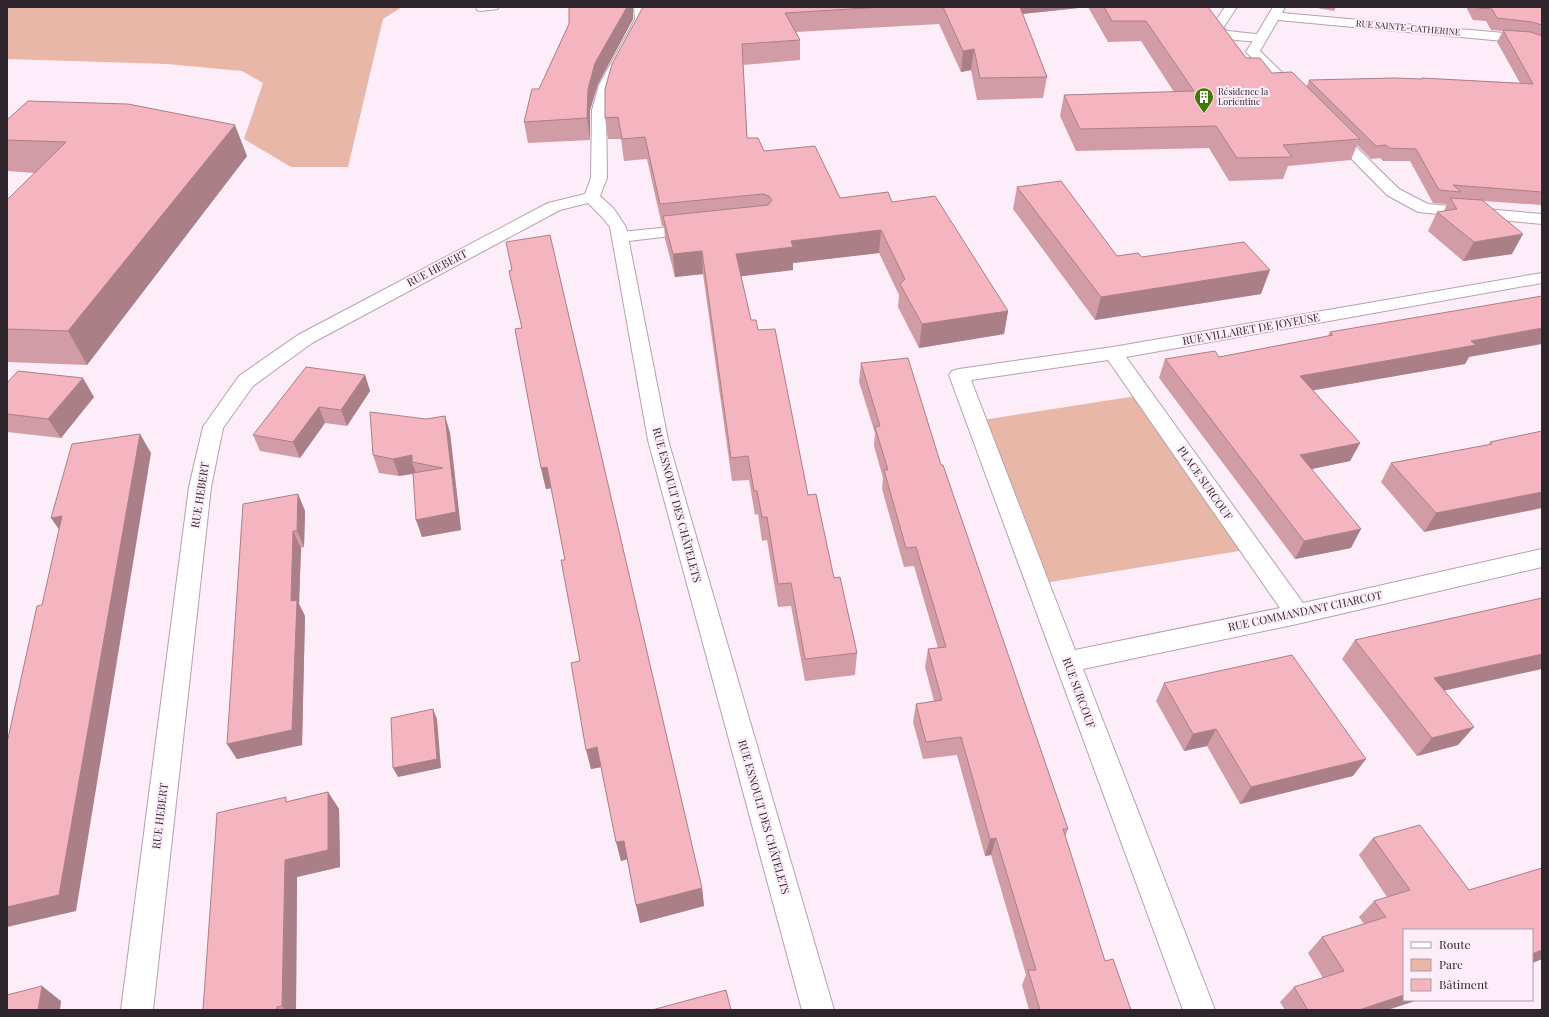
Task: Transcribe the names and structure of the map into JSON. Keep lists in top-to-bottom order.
{
  "streets": {
    "street": [
      "RUE SAINTE-CATHERINE",
      "RUE HEBERT",
      "RUE VILLARET DE JOYEUSE",
      "PLACE SURCOUF",
      "RUE ESNOULT DES CHÂTELETS",
      "RUE COMMANDANT CHARCOT",
      "RUE SURCOUF"
    ]
  },
  "crossings": [
    ["RUE HEBERT", "RUE ESNOULT DES CHÂTELETS"],
    ["RUE VILLARET DE JOYEUSE", "PLACE SURCOUF"],
    ["RUE VILLARET DE JOYEUSE", "RUE SURCOUF"],
    ["PLACE SURCOUF", "RUE COMMANDANT CHARCOT"],
    ["RUE COMMANDANT CHARCOT", "RUE SURCOUF"]
  ],
  "places": {
    "building": ["Résidence la Lorientine"]
  },
  "legend": ["Route", "Parc", "Bâtiment"]
}
